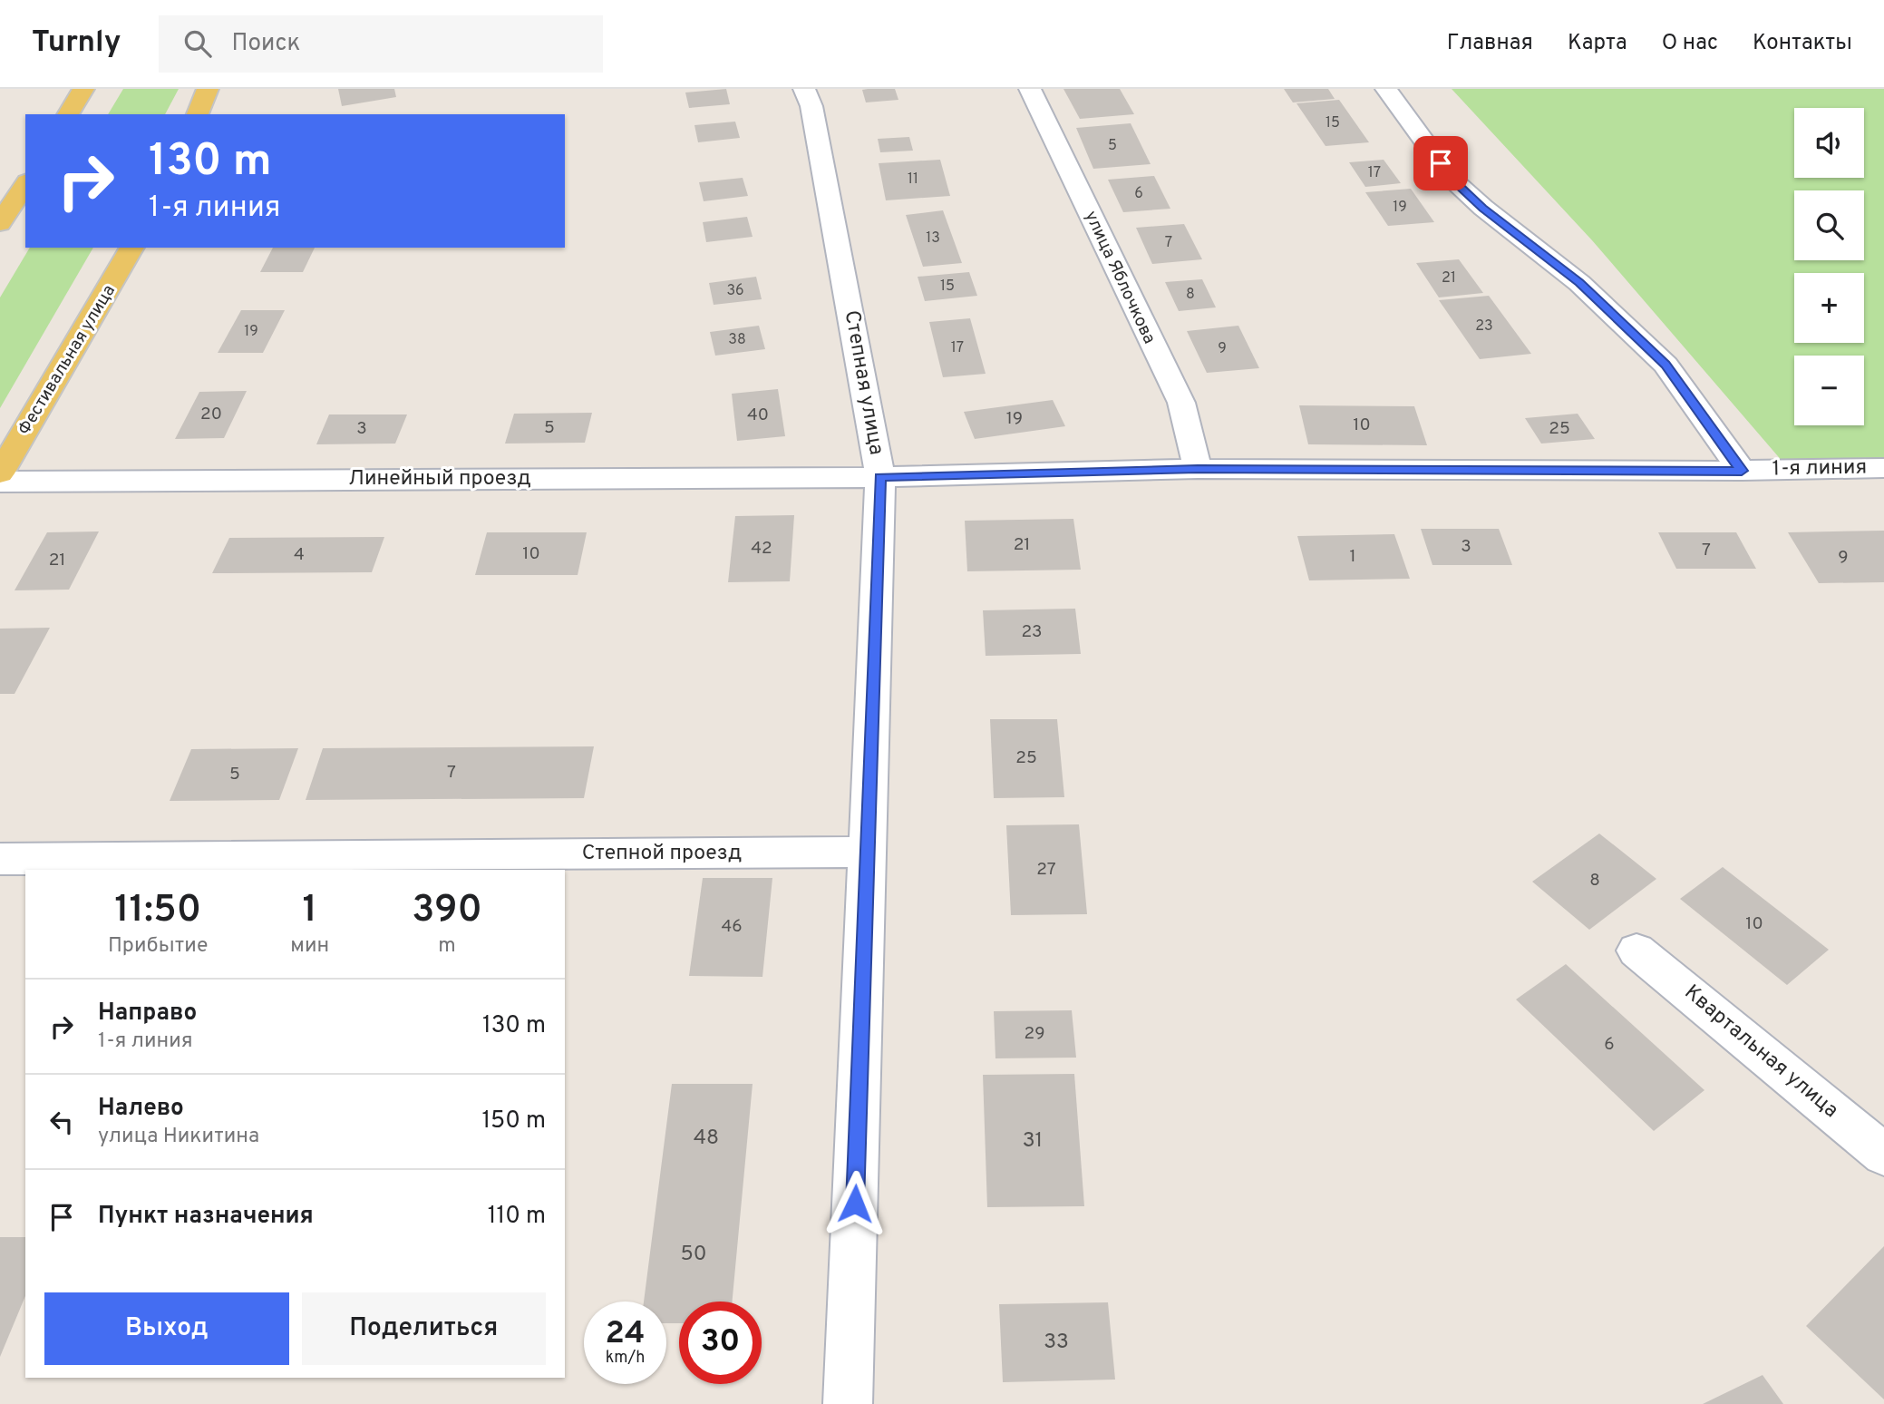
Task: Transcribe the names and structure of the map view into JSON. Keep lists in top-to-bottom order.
{
  "streets": {
    "main road": ["Фестивальная улица"],
    "street": [
      "улица Яблочкова",
      "Степная улица",
      "1-я линия",
      "Линейный проезд",
      "Степной проезд",
      "Квартальная улица"
    ]
  },
  "crossings": [
    ["улица Яблочкова", "1-я линия"],
    ["Степная улица", "1-я линия"],
    ["Степная улица", "Линейный проезд"],
    ["Степная улица", "Степной проезд"],
    ["1-я линия", "Линейный проезд"]
  ],
  "house_numbers": [
    "15",
    "5",
    "17",
    "11",
    "6",
    "19",
    "13",
    "7",
    "21",
    "15",
    "36",
    "8",
    "23",
    "19",
    "38",
    "17",
    "9",
    "20",
    "40",
    "19",
    "10",
    "5",
    "3",
    "25",
    "21",
    "3",
    "42",
    "7",
    "10",
    "4",
    "1",
    "9",
    "21",
    "23",
    "25",
    "7",
    "5",
    "27",
    "8",
    "10",
    "46",
    "29",
    "6",
    "48",
    "31",
    "50",
    "33"
  ],
  "page": {
    "header": "Turnly",
    "search": "Поиск",
    "nav": [
      "Главная",
      "Карта",
      "О нас",
      "Контакты"
    ],
    "map_buttons": ["+", "−"],
    "turn": ["130 m", "1-я линия"],
    "eta": [
      "11:50",
      "Прибытие",
      "1",
      "мин",
      "390",
      "m"
    ],
    "list": [
      {
        "name": "Направо",
        "note": "1-я линия",
        "value": "130 m"
      },
      {
        "name": "Налево",
        "note": "улица Никитина",
        "value": "150 m"
      },
      {
        "name": "Пункт назначения",
        "value": "110 m"
      }
    ],
    "buttons": ["Выход", "Поделиться"],
    "speed": "24 km/h",
    "limit": "30"
  }
}
